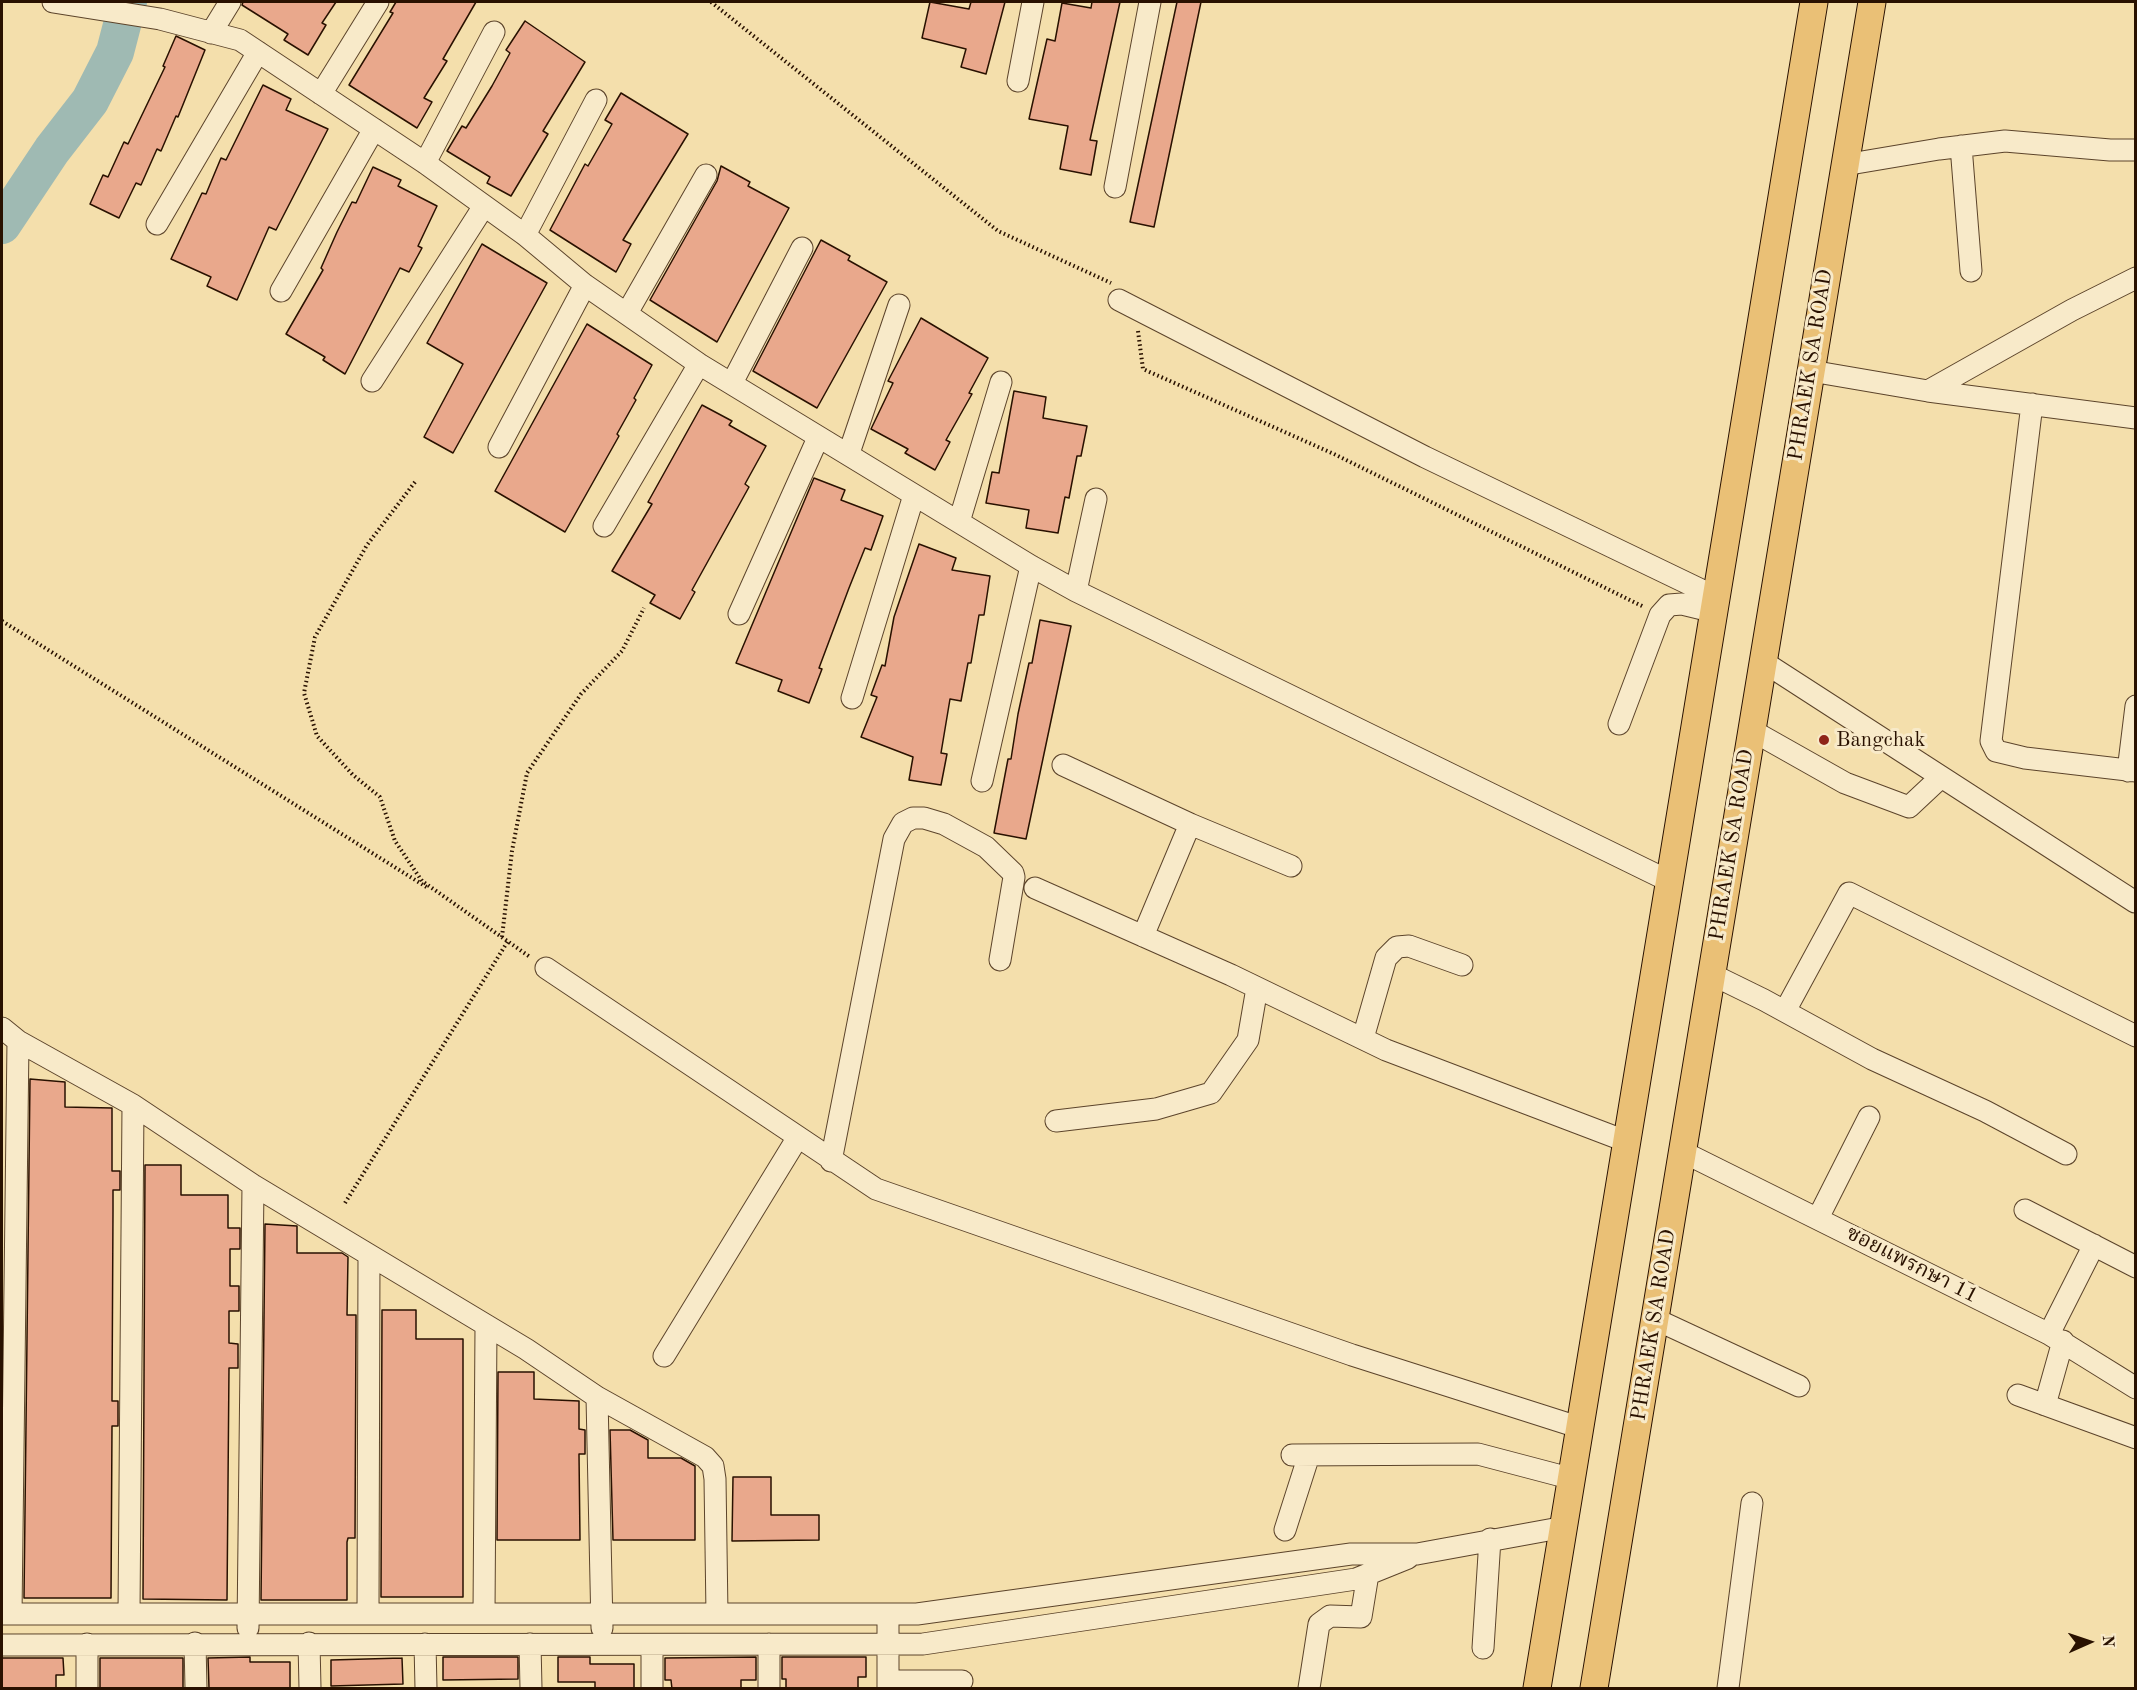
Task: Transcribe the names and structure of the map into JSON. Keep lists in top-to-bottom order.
{
  "streets": {
    "main road": ["PHRAEK SA ROAD"],
    "street": ["ซอยแพรกษา 11"]
  },
  "crossings": [
    ["PHRAEK SA ROAD", "ซอยแพรกษา 11"]
  ],
  "places": ["Bangchak"],
  "north": "right"
}
